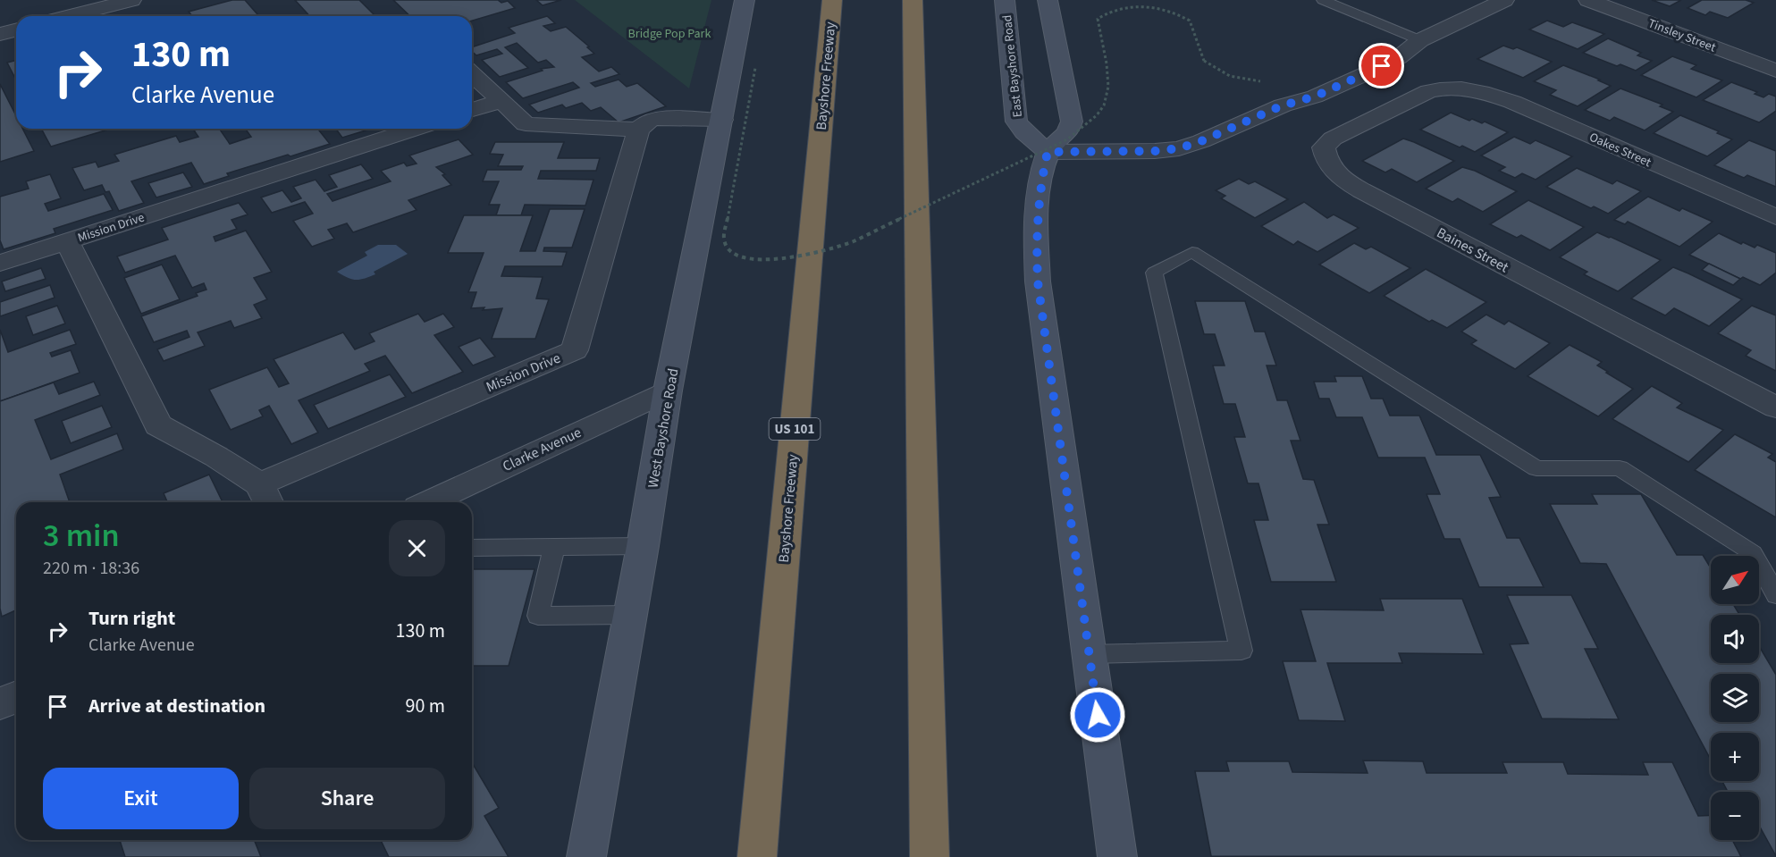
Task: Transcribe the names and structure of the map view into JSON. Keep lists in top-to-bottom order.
{
  "streets": {
    "highway": ["Bayshore Freeway", "US 101"],
    "main road": ["East Bayshore Road", "West Bayshore Road"],
    "street": [
      "Tinsley Street",
      "Oakes Street",
      "Mission Drive",
      "Baines Street",
      "Clarke Avenue"
    ]
  },
  "crossings": [
    ["Oakes Street", "Baines Street"],
    ["West Bayshore Road", "Clarke Avenue"]
  ],
  "parks": ["Bridge Pop Park"],
  "north": "top right",
  "page": {
    "turn": ["130 m", "Clarke Avenue"],
    "heading": ["3 min", "220 m · 18:36"],
    "map_buttons": ["+", "−"],
    "list": [
      {
        "name": "Turn right",
        "note": "Clarke Avenue",
        "value": "130 m"
      },
      {
        "name": "Arrive at destination",
        "value": "90 m"
      }
    ],
    "buttons": ["Exit", "Share"]
  }
}
